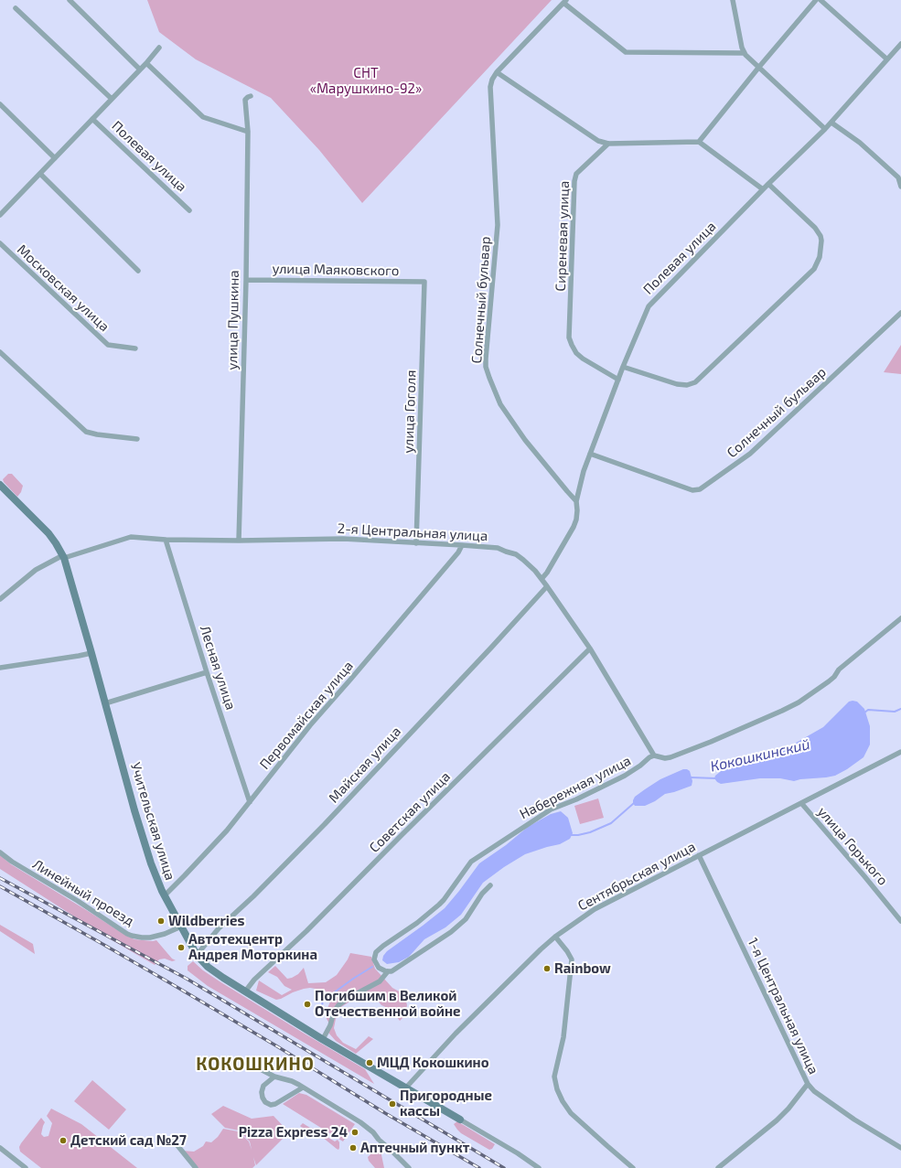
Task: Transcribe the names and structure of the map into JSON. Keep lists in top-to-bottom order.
{
  "streets": {
    "street": [
      "Полевая улица",
      "Сиреневая улица",
      "улица Маяковского",
      "Московская улица",
      "Солнечный бульвар",
      "улица Пушкина",
      "улица Гоголя",
      "2-я Центральная улица",
      "Лесная улица",
      "Первомайская улица",
      "Майская улица",
      "Набережная улица",
      "Советская улица",
      "Учительская улица",
      "улица Горького",
      "Сентябрьская улица",
      "Линейный проезд",
      "1-я Центральная улица"
    ]
  },
  "crossings": [
    ["Полевая улица", "Сиреневая улица"],
    ["Полевая улица", "Солнечный бульвар"],
    ["Полевая улица", "2-я Центральная улица"],
    ["улица Маяковского", "улица Пушкина"],
    ["улица Маяковского", "улица Гоголя"],
    ["улица Пушкина", "2-я Центральная улица"],
    ["улица Гоголя", "2-я Центральная улица"],
    ["2-я Центральная улица", "Лесная улица"],
    ["2-я Центральная улица", "Первомайская улица"],
    ["2-я Центральная улица", "Майская улица"],
    ["2-я Центральная улица", "Набережная улица"],
    ["2-я Центральная улица", "Советская улица"],
    ["2-я Центральная улица", "Учительская улица"],
    ["Лесная улица", "Первомайская улица"],
    ["Первомайская улица", "Учительская улица"],
    ["Майская улица", "Учительская улица"],
    ["Советская улица", "Учительская улица"],
    ["Учительская улица", "Сентябрьская улица"],
    ["Учительская улица", "Линейный проезд"],
    ["улица Горького", "Сентябрьская улица"],
    ["Сентябрьская улица", "1-я Центральная улица"]
  ],
  "districts": ["КОКОШКИНО"],
  "water": ["Кокошкинский"],
  "parks": ["СНТ «Марушкино-92»"],
  "places": [
    "Wildberries",
    "Автотехцентр Андрея Моторкина",
    "Rainbow",
    "Погибшим в Великой Отечественной войне",
    "МЦД Кокошкино",
    "Пригородные кассы",
    "Pizza Express 24",
    "Детский сад №27",
    "Аптечный пункт"
  ]
}
